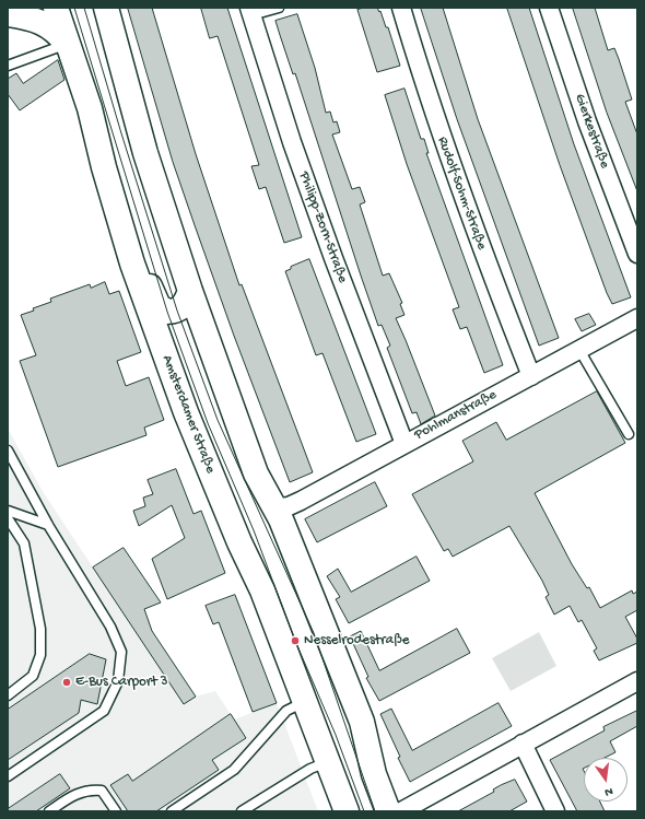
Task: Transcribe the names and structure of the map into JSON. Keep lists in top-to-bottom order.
{
  "streets": {
    "main road": ["Amsterdamer Straße"],
    "street": [
      "Gierkestraße",
      "Rudolf-Sohm-Straße",
      "Philipp-Zorn-Straße",
      "Pohlmanstraße"
    ]
  },
  "crossings": [
    ["Rudolf-Sohm-Straße", "Pohlmanstraße"],
    ["Philipp-Zorn-Straße", "Pohlmanstraße"]
  ],
  "places": ["Nesselrodestraße", "E-Bus Carport 3"],
  "north": "bottom"
}
